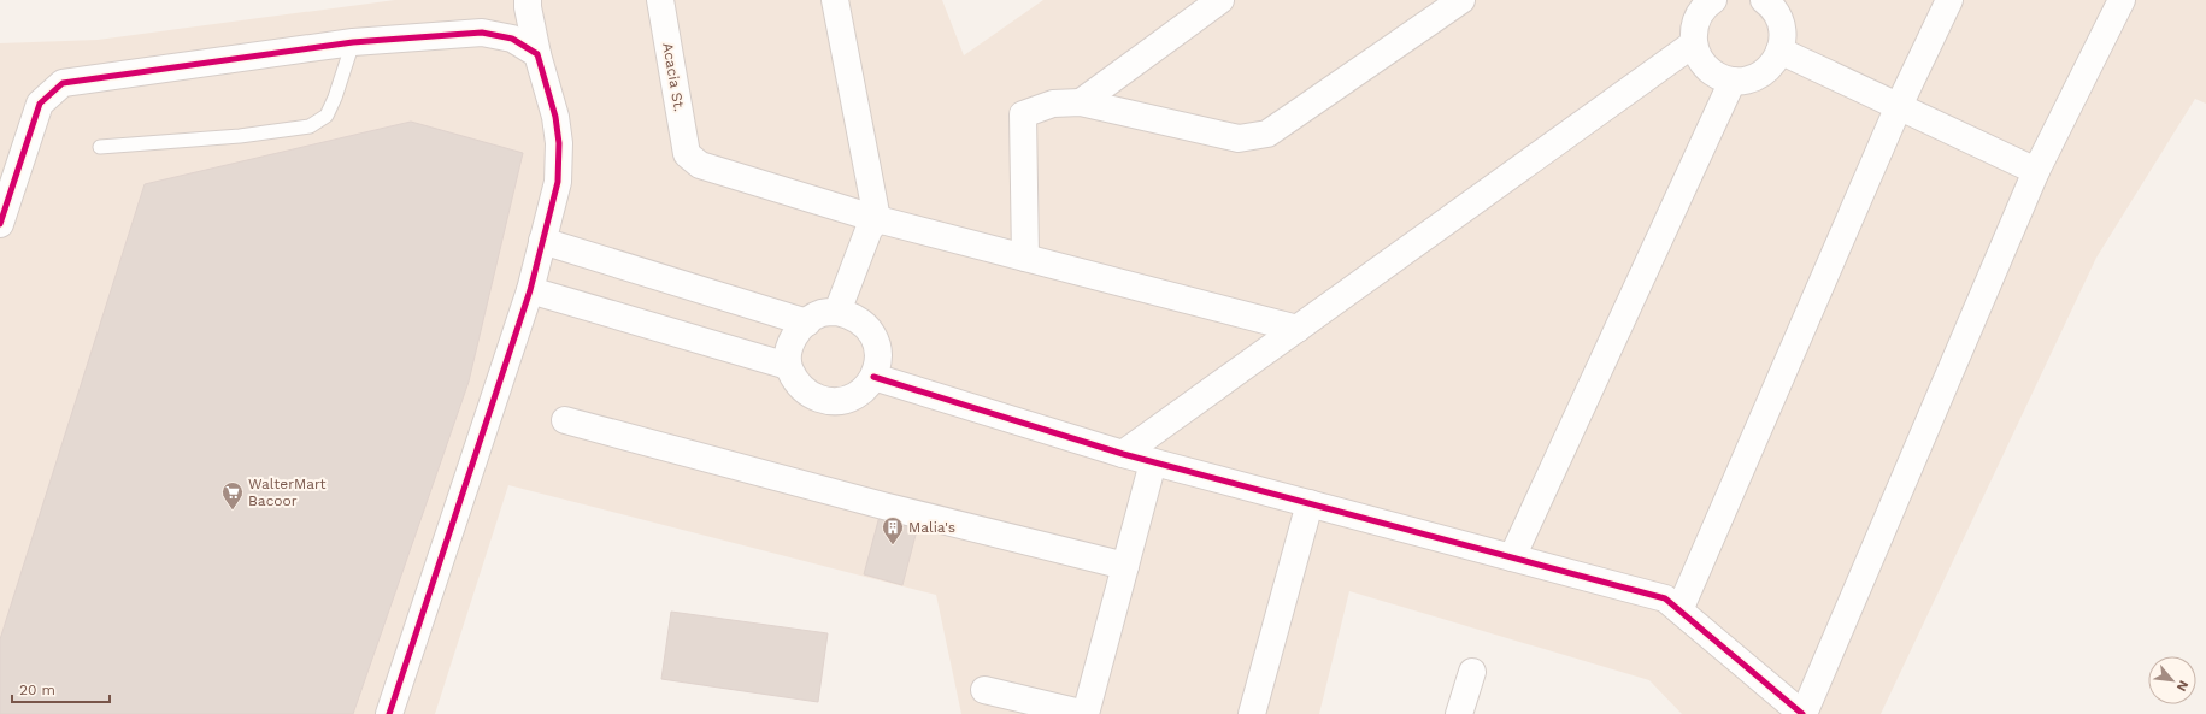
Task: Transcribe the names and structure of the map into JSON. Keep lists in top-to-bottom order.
{
  "streets": {
    "street": ["Acacia St."]
  },
  "places": {
    "supermarket": ["WalterMart Bacoor"],
    "building": ["Malia's"]
  },
  "scale_bar": "20 m",
  "north": "bottom right"
}
